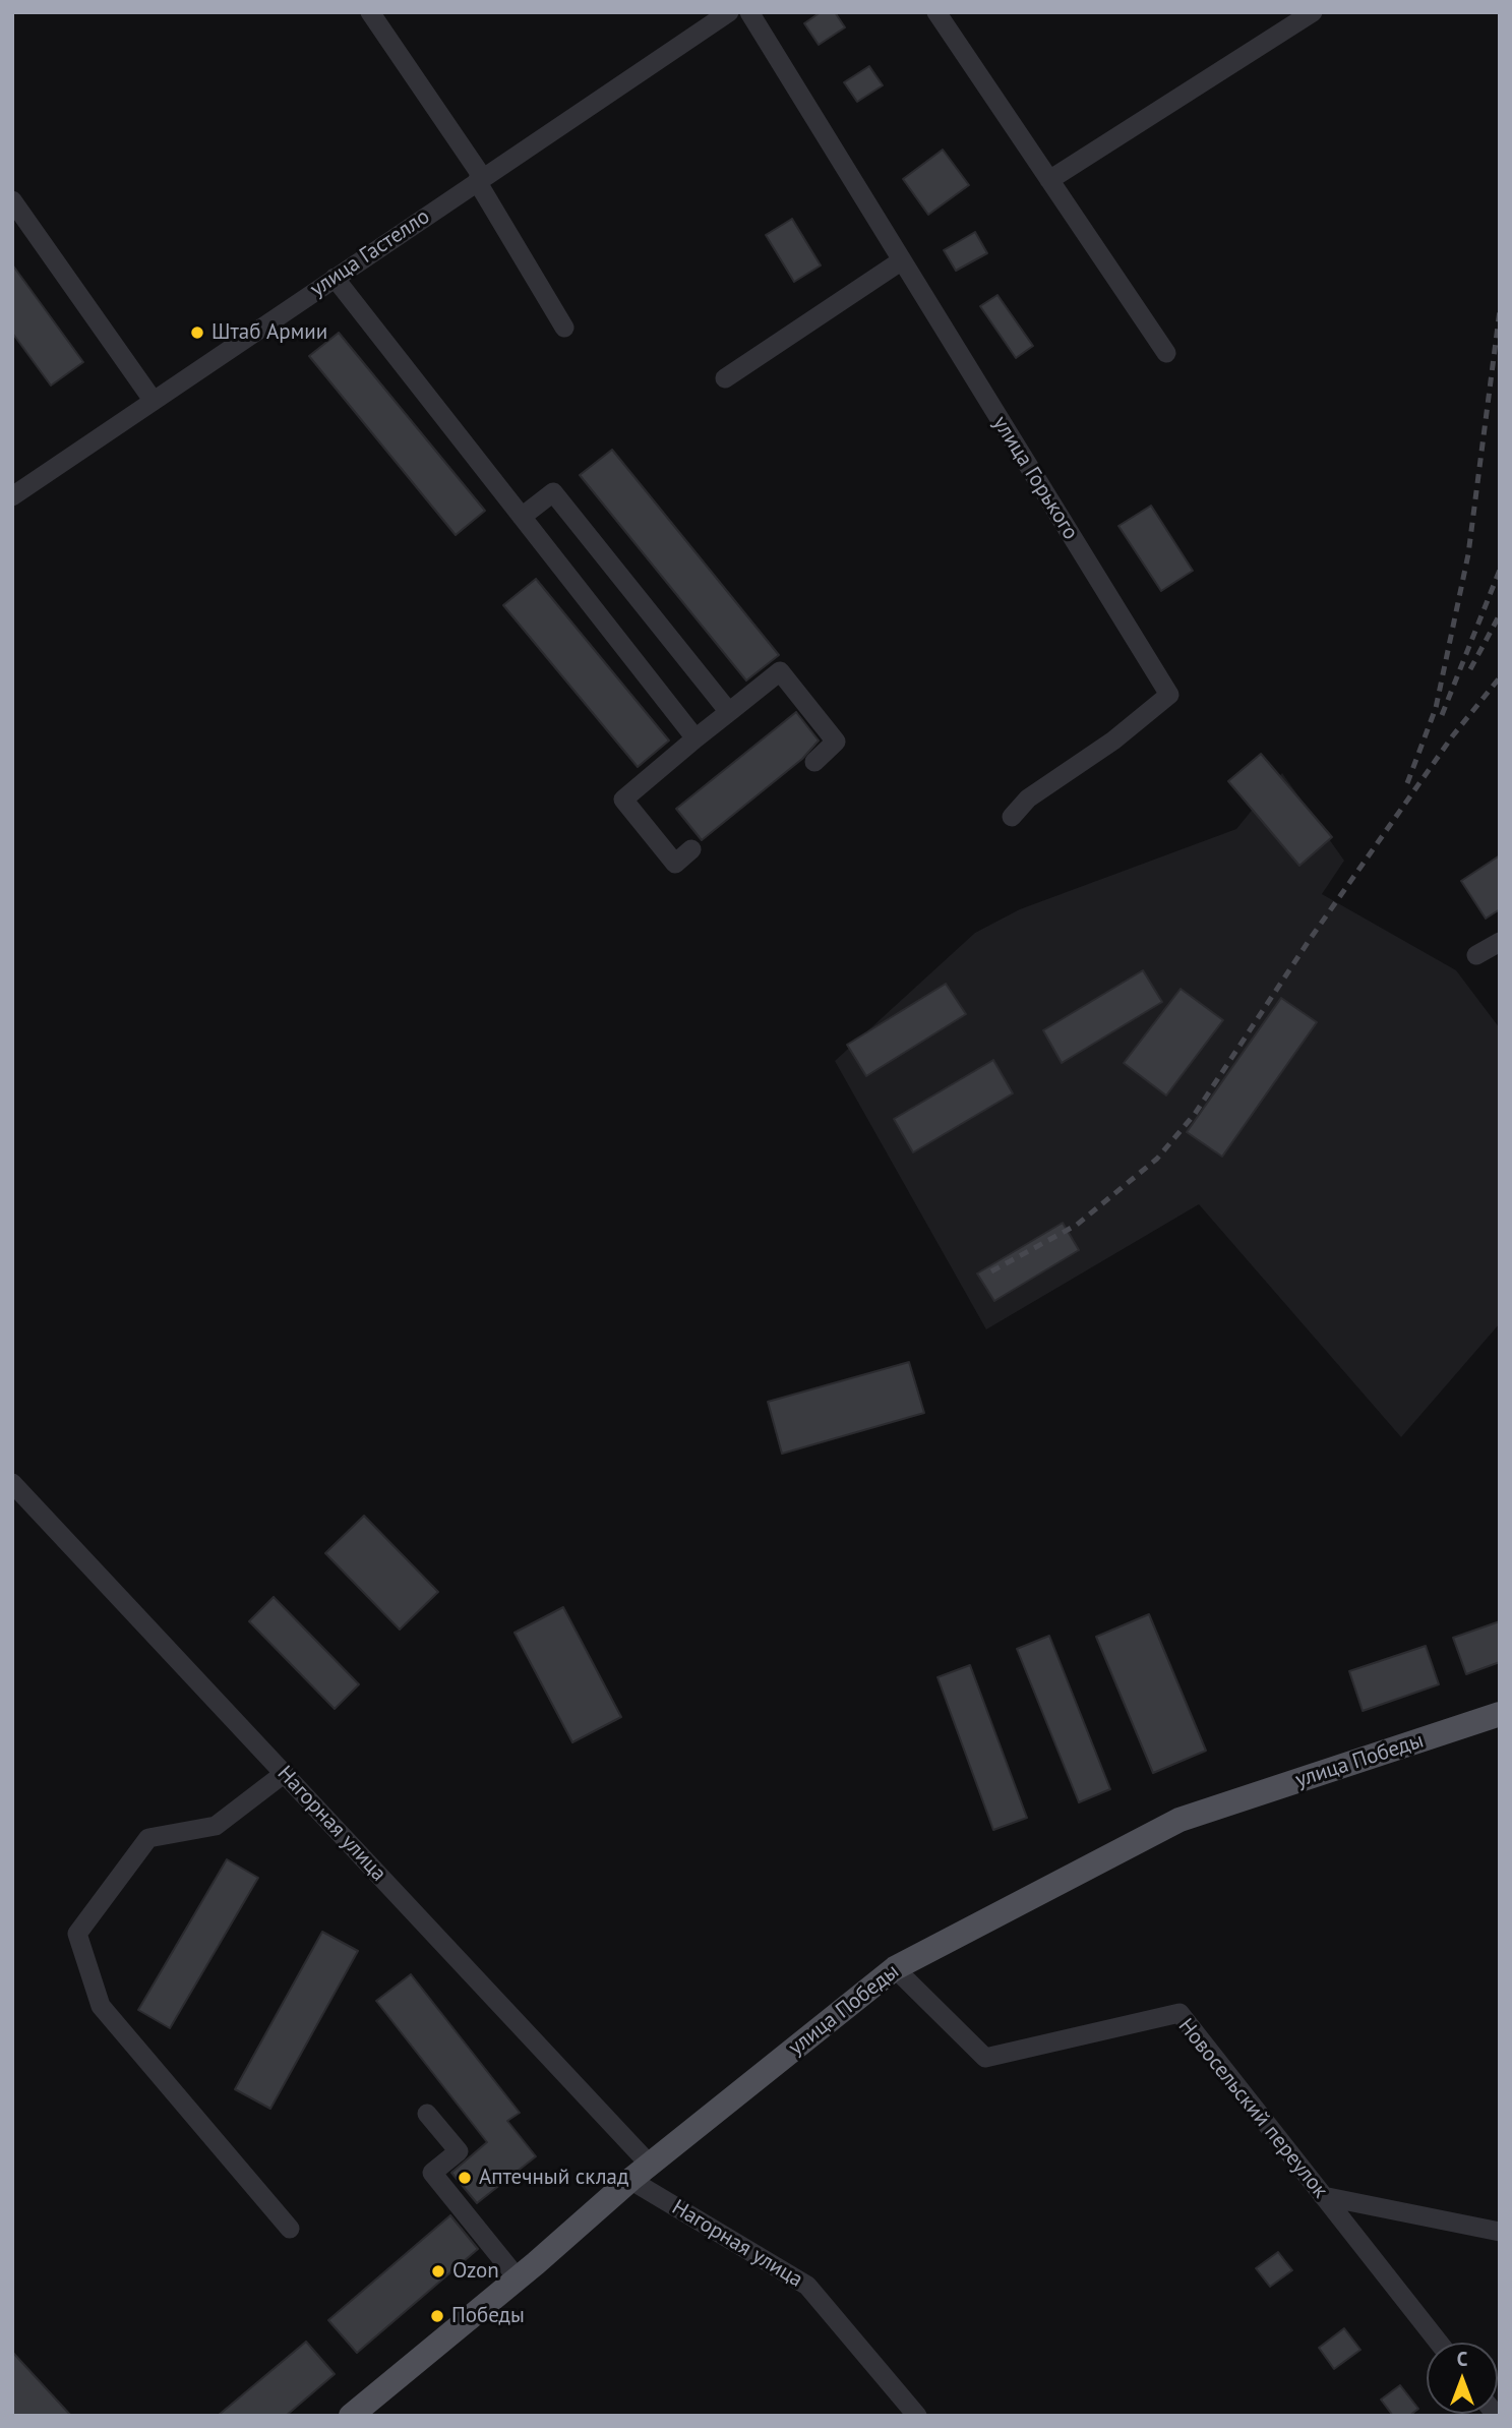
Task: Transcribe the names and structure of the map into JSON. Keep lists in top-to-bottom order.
{
  "streets": {
    "main road": ["улица Победы"],
    "street": [
      "улица Гастелло",
      "улица Горького",
      "Нагорная улица",
      "Новосельский переулок"
    ]
  },
  "crossings": [
    ["улица Победы", "Нагорная улица"],
    ["улица Победы", "Новосельский переулок"]
  ],
  "places": [
    "Штаб Армии",
    "Аптечный склад",
    "Ozon",
    "Победы"
  ],
  "north": "top"
}
